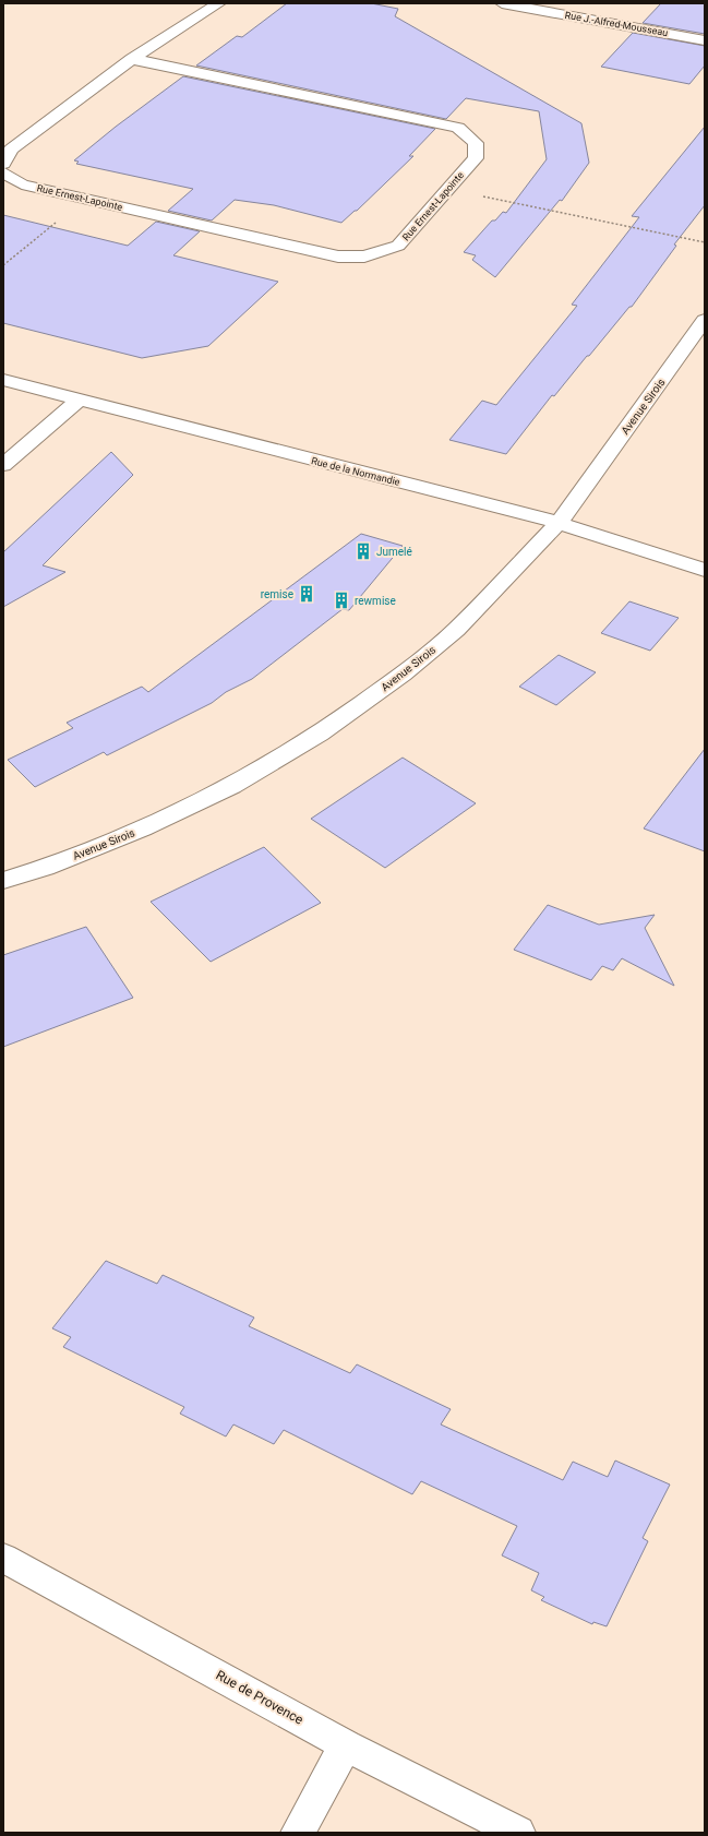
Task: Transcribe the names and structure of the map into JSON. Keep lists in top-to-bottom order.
{
  "streets": {
    "street": [
      "Rue J.-Alfred-Mousseau",
      "Rue Ernest-Lapointe",
      "Avenue Sirois",
      "Rue de la Normandie",
      "Rue de Provence"
    ]
  },
  "crossings": [
    ["Avenue Sirois", "Rue de la Normandie"]
  ],
  "places": {
    "building": ["Jumelé", "remise", "rewmise"]
  }
}
